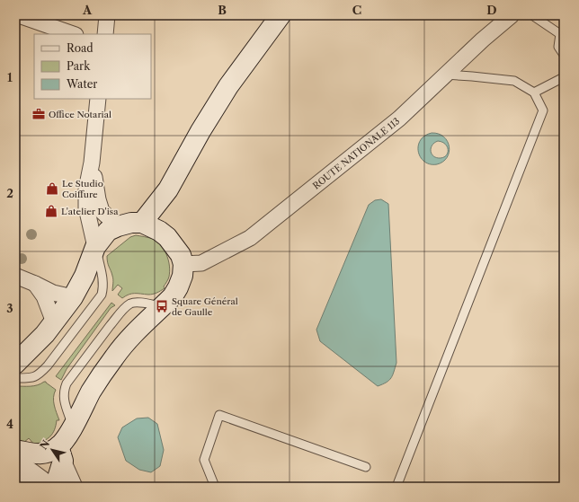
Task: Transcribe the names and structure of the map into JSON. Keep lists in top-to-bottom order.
{
  "streets": {
    "street": ["ROUTE NATIONALE 113"]
  },
  "places": {
    "office": ["Office Notarial"],
    "shop": ["Le Studio Coiffure", "L'atelier D'isa"],
    "bus stop": ["Square Général de Gaulle"]
  },
  "legend": ["Road", "Park", "Water"],
  "north": "top left",
  "grid": {
    "columns": [
      "A",
      "B",
      "C",
      "D"
    ],
    "rows": [
      "1",
      "2",
      "3",
      "4"
    ]
  }
}
